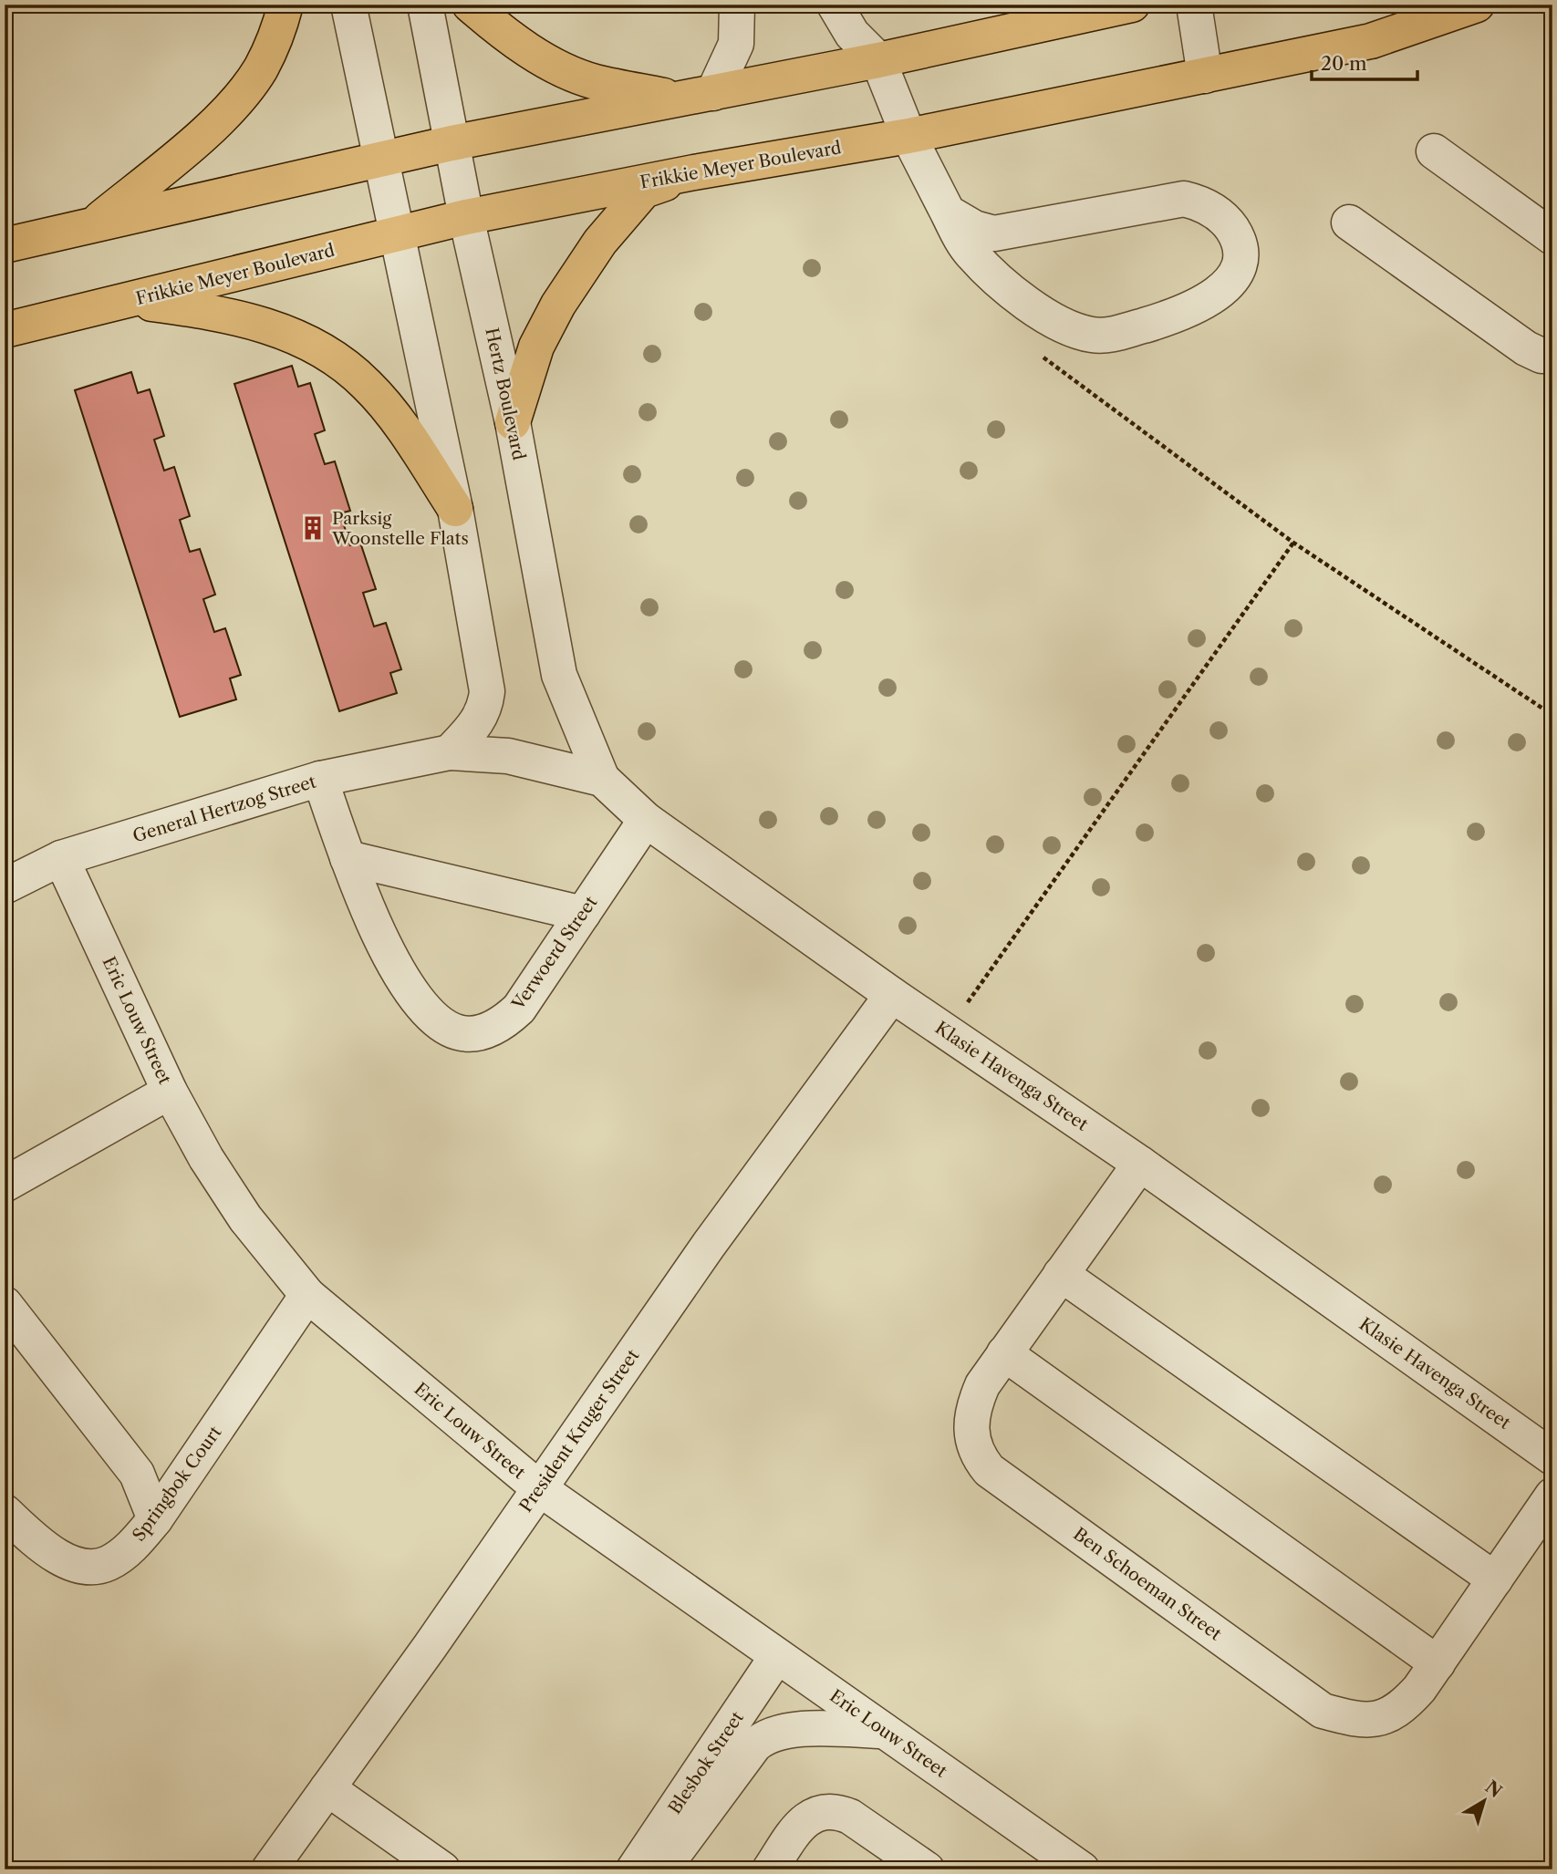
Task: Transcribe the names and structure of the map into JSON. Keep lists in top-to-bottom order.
{
  "streets": {
    "main road": ["Frikkie Meyer Boulevard"],
    "street": [
      "Hertz Boulevard",
      "General Hertzog Street",
      "Verwoerd Street",
      "Eric Louw Street",
      "Klasie Havenga Street",
      "President Kruger Street",
      "Springbok Court",
      "Ben Schoeman Street",
      "Blesbok Street"
    ]
  },
  "crossings": [
    ["Frikkie Meyer Boulevard", "Hertz Boulevard"],
    ["Hertz Boulevard", "Klasie Havenga Street"],
    ["General Hertzog Street", "Verwoerd Street"],
    ["General Hertzog Street", "Eric Louw Street"],
    ["Verwoerd Street", "Klasie Havenga Street"],
    ["Eric Louw Street", "President Kruger Street"],
    ["Eric Louw Street", "Springbok Court"],
    ["Eric Louw Street", "Blesbok Street"],
    ["Klasie Havenga Street", "President Kruger Street"],
    ["Klasie Havenga Street", "Ben Schoeman Street"]
  ],
  "places": {
    "building": ["Parksig Woonstelle Flats"]
  },
  "scale_bar": "20 m",
  "north": "top right"
}
